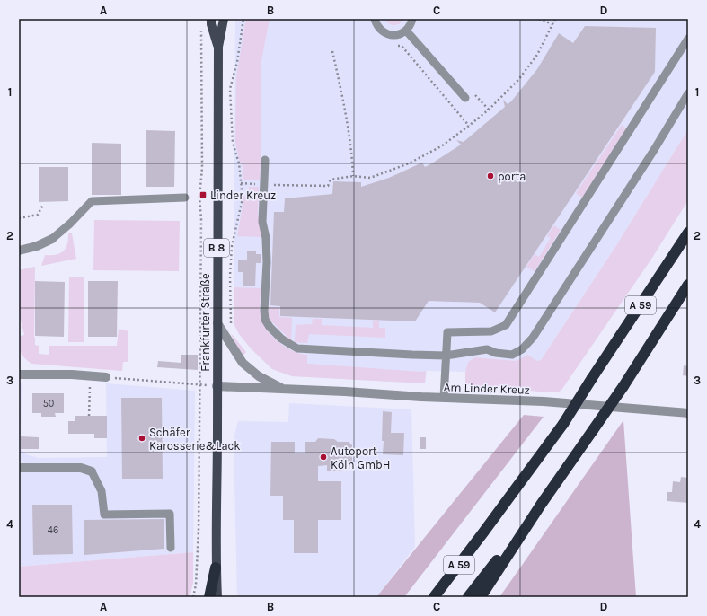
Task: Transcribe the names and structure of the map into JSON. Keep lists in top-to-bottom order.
{
  "streets": {
    "highway": ["A 59"],
    "main road": ["B 8", "Frankfurter Straße"],
    "street": ["Am Linder Kreuz"]
  },
  "crossings": [
    ["Frankfurter Straße", "Am Linder Kreuz"]
  ],
  "places": {
    "other": ["porta", "Schäfer Karosserie&Lack", "Autoport Köln GmbH"],
    "transit": ["Linder Kreuz"]
  },
  "house_numbers": ["50", "46"],
  "grid": {
    "columns": [
      "A",
      "B",
      "C",
      "D"
    ],
    "rows": [
      "1",
      "2",
      "3",
      "4"
    ]
  }
}
